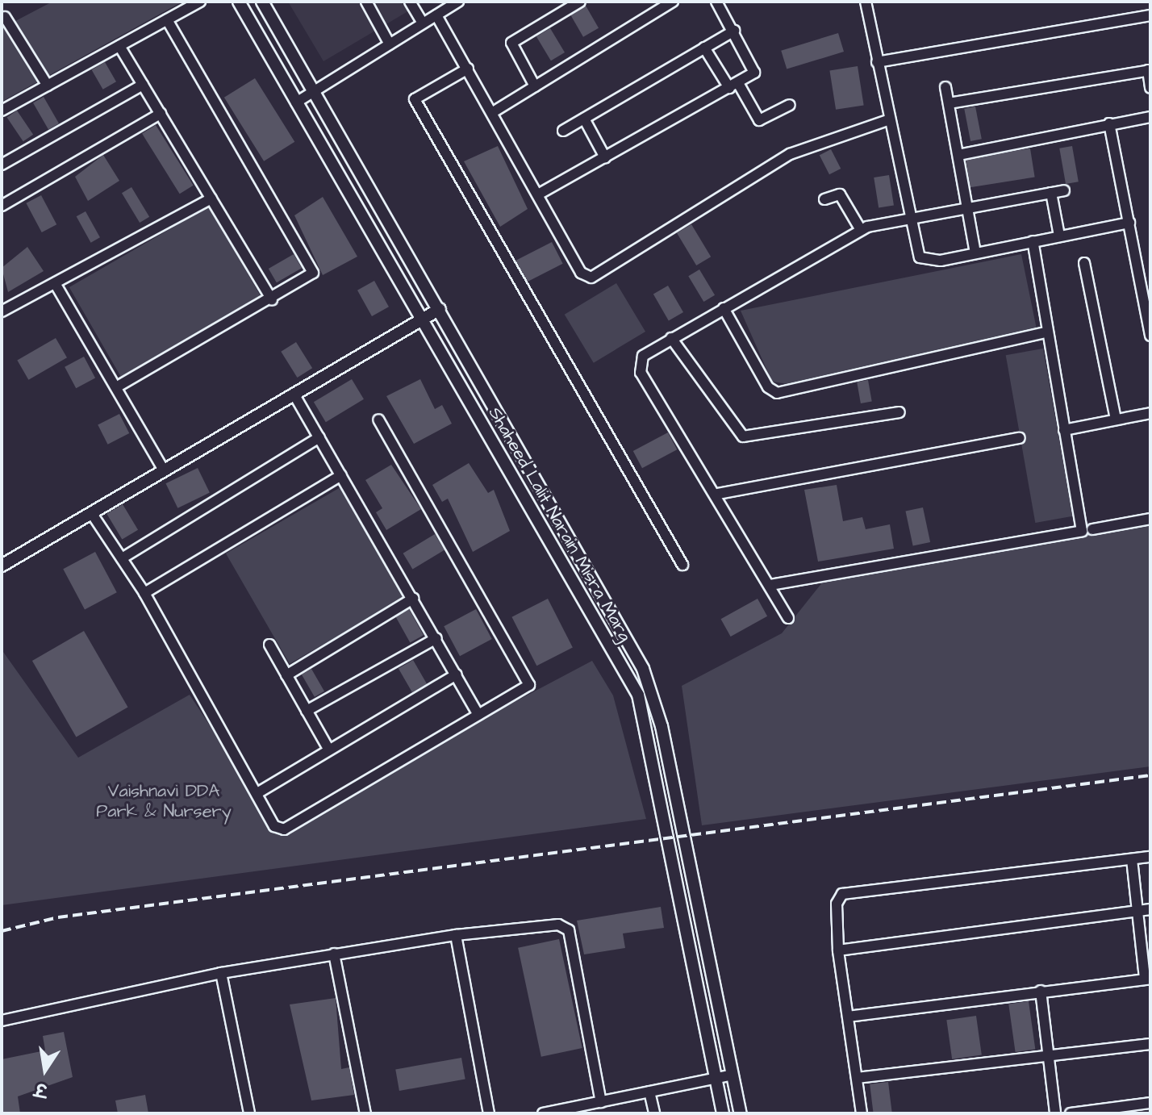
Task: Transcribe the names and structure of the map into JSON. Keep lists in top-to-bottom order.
{
  "streets": {
    "street": ["Shaheed Lalit Narain Misra Marg"]
  },
  "parks": ["Vaishnavi DDA Park & Nursery"],
  "north": "bottom"
}
